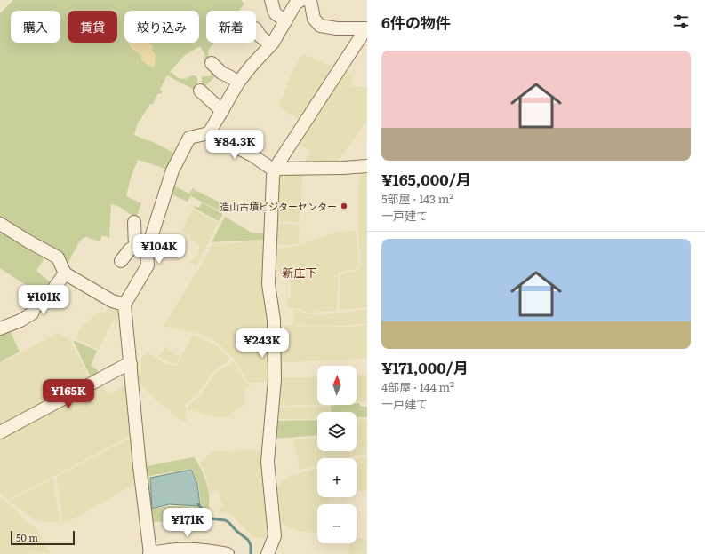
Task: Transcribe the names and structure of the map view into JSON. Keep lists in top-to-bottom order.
{
  "districts": ["新庄下"],
  "places": ["造山古墳ビジターセンター"],
  "scale_bar": "50 m",
  "north": "top",
  "page": {
    "heading": "6件の物件",
    "chip": [
      "購入",
      "賃貸",
      "絞り込み",
      "新着"
    ],
    "list": [
      {
        "name": "¥165,000/月",
        "note": "5部屋 · 143 m² · 一戸建て"
      },
      {
        "name": "¥171,000/月",
        "note": "4部屋 · 144 m² · 一戸建て"
      }
    ],
    "price": [
      "¥84.3K",
      "¥104K",
      "¥101K",
      "¥243K",
      "¥165K",
      "¥171K"
    ],
    "map_buttons": ["+", "−"],
    "scale": "50 m"
  }
}
